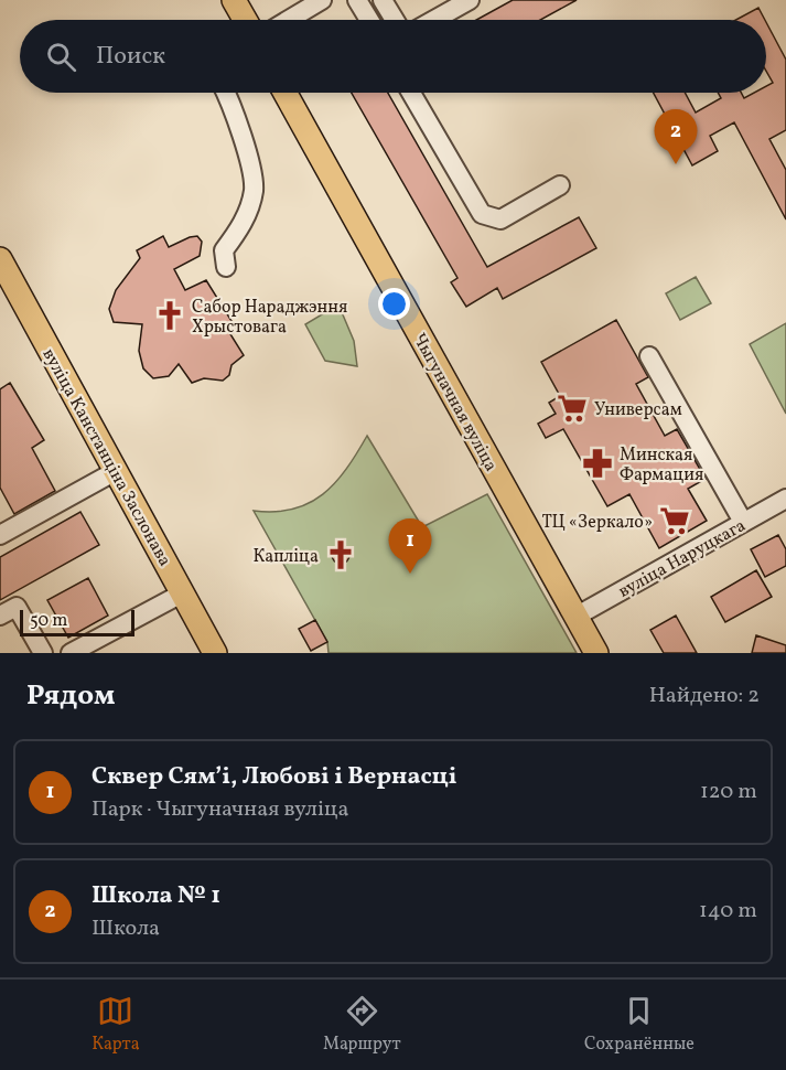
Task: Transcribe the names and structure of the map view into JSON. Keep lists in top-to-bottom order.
{
  "streets": {
    "main road": ["Чыгуначная вуліца", "вуліца Канстанціна Заслонава"],
    "street": ["вуліца Наруцкага"]
  },
  "crossings": [
    ["Чыгуначная вуліца", "вуліца Наруцкага"]
  ],
  "places": {
    "church": ["Сабор Нараджэння Хрыстовага", "Капліца"],
    "supermarket": ["Универсам", "ТЦ «Зеркало»"],
    "pharmacy": ["Минская Фармация"]
  },
  "scale_bar": "50 m",
  "page": {
    "search": "Поиск",
    "pins": ["2", "1"],
    "scale": "50 m",
    "heading": ["Рядом", "Найдено: 2"],
    "list": [
      {
        "mark": "1",
        "name": "Сквер Сямʼі, Любові і Вернасці",
        "note": "Парк · Чыгуначная вуліца",
        "value": "120 m"
      },
      {
        "mark": "2",
        "name": "Школа № 1",
        "note": "Школа",
        "value": "140 m"
      }
    ],
    "nav": ["Карта", "Маршрут", "Сохранённые"]
  }
}
